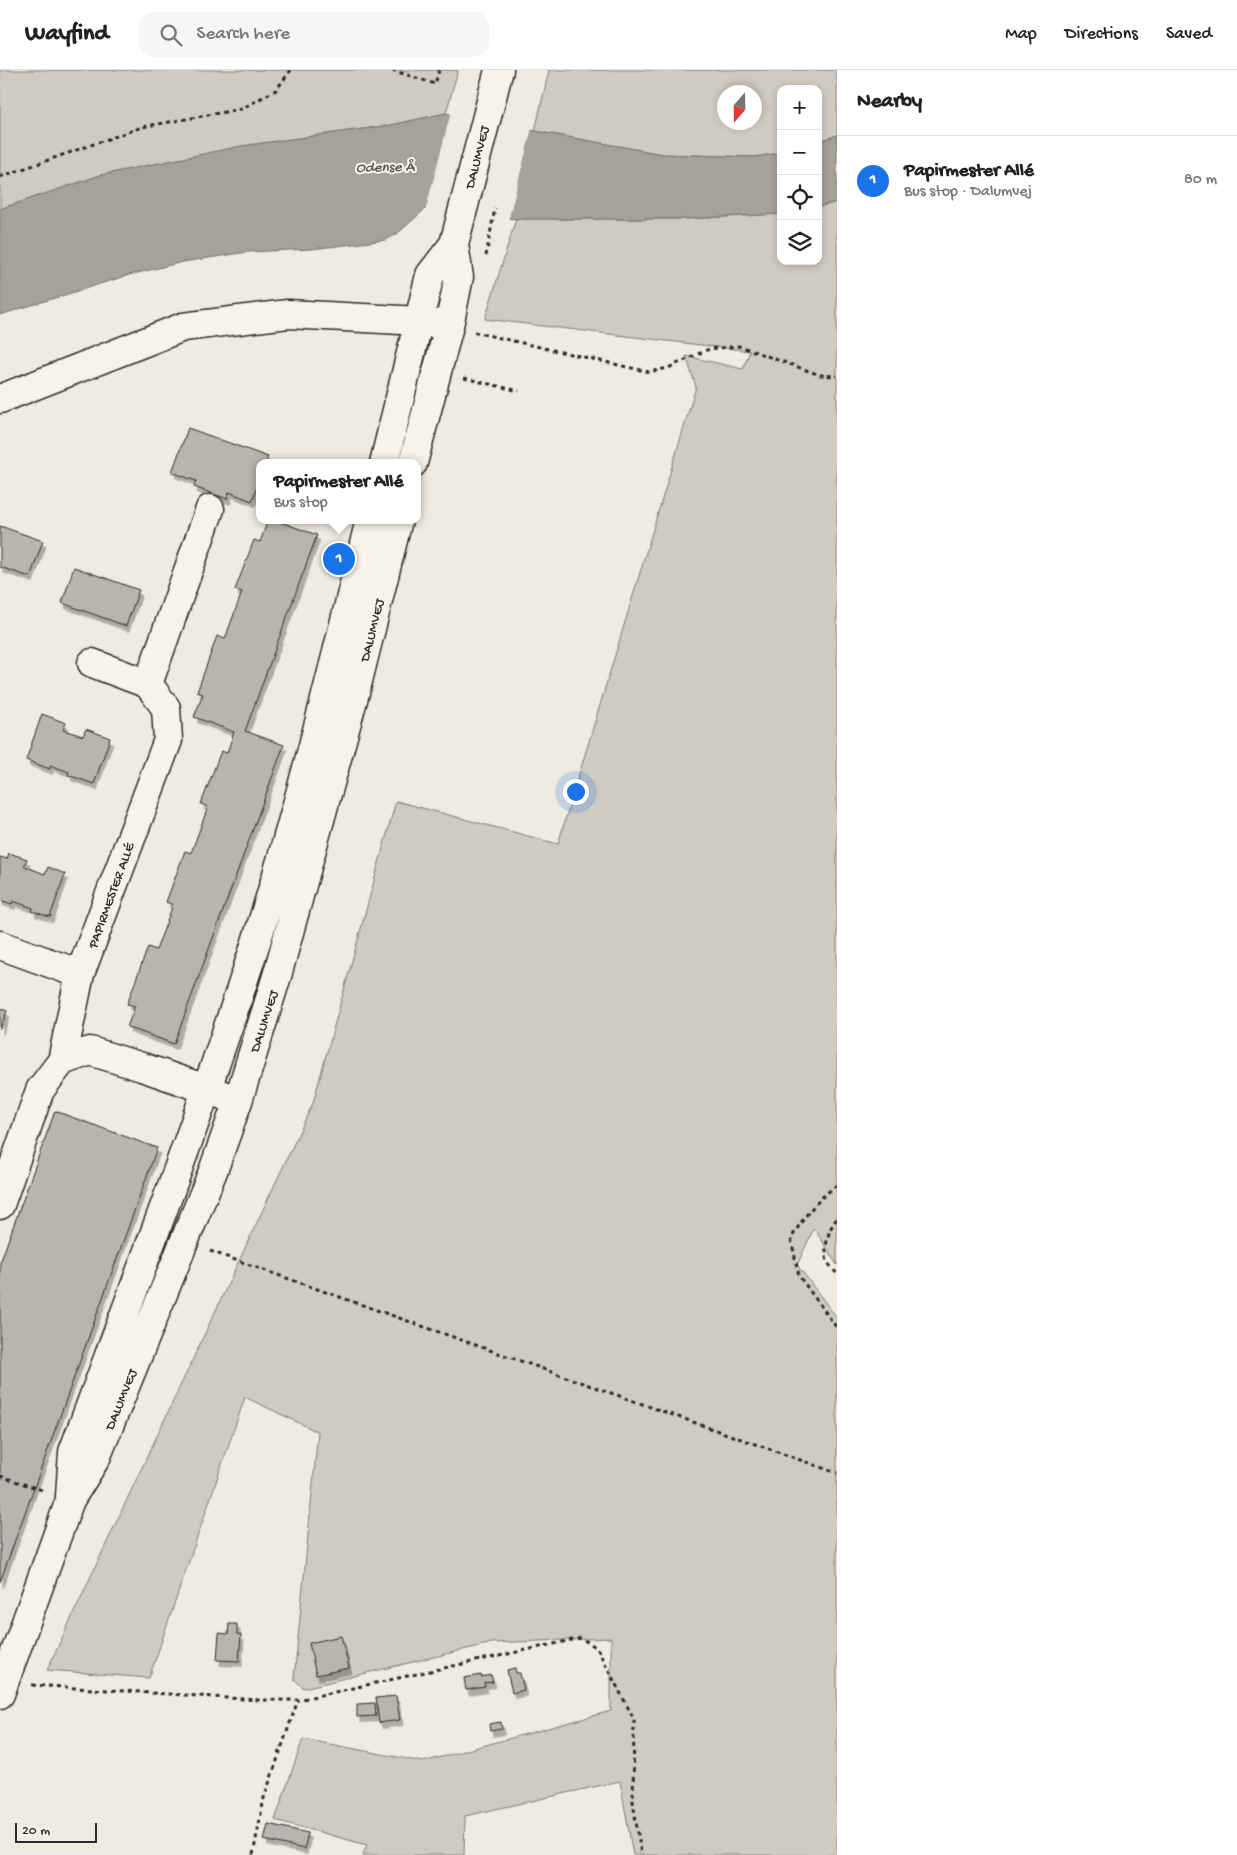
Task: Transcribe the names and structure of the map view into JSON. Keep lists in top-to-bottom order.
{
  "streets": {
    "street": ["DALUMVEJ", "PAPIRMESTER ALLÉ"]
  },
  "water": ["Odense Å"],
  "scale_bar": "20 m",
  "north": "bottom",
  "page": {
    "header": "Wayfind",
    "search": "Search here",
    "nav": ["Map", "Directions", "Saved"],
    "heading": "Nearby",
    "map_buttons": ["+", "−"],
    "list": [
      {
        "mark": "1",
        "name": "Papirmester Allé",
        "note": "Bus stop · Dalumvej",
        "value": "80 m"
      }
    ],
    "popup": ["Papirmester Allé", "Bus stop"],
    "pins": "1",
    "scale": "20 m"
  }
}
